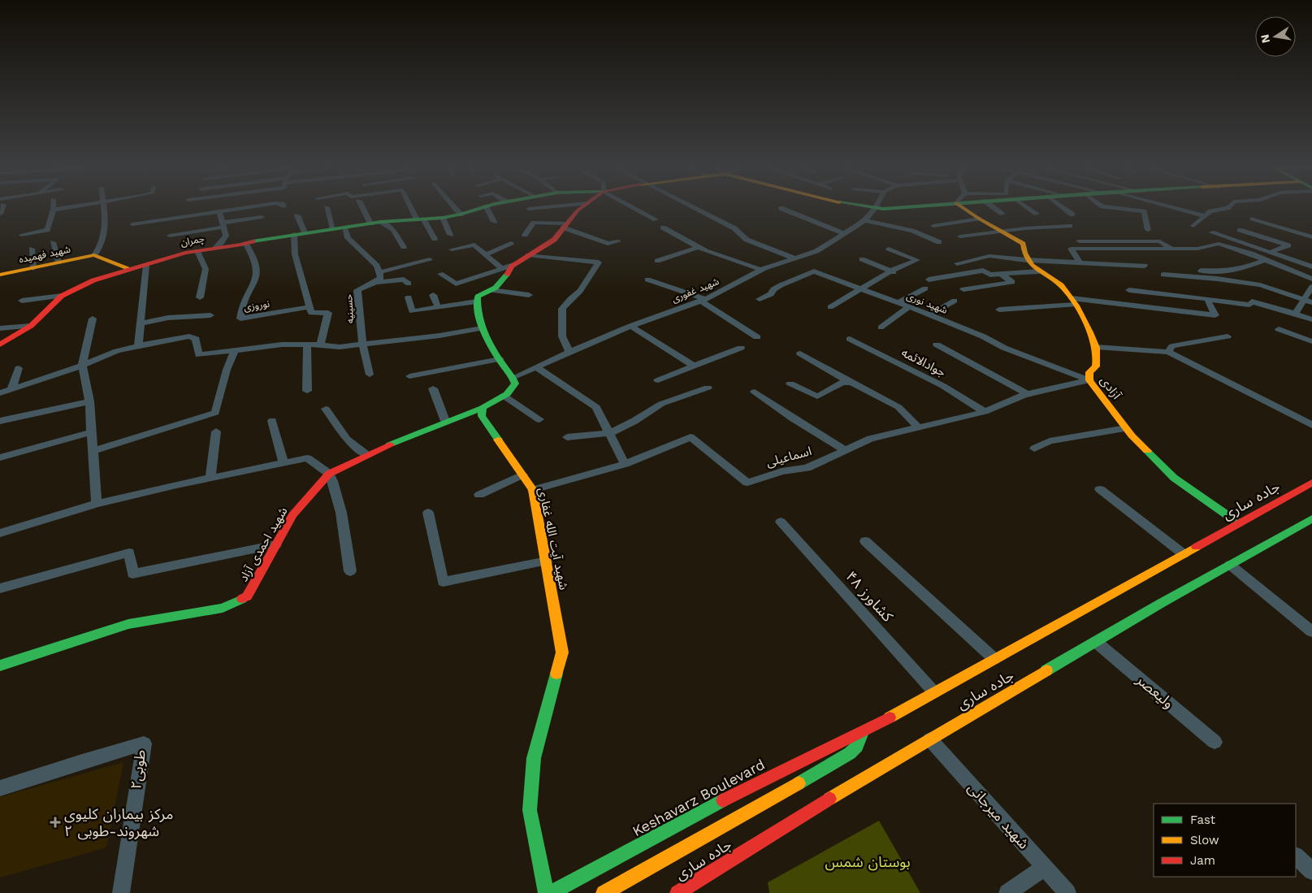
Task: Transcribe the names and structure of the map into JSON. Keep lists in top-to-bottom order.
{
  "streets": {
    "main road": [
      "چمران",
      "شهید فهمیده",
      "آزادی",
      "جاده ساری",
      "شهید آیت الله غفاری",
      "شهید احمدی آزاد",
      "Keshavarz Boulevard"
    ],
    "street": [
      "شهید غفوری",
      "شهید نوری",
      "نوروزی",
      "حسینیه",
      "جوادالائمه",
      "اسماعیلی",
      "کشاورز ۴۸",
      "ولیعصر",
      "طوبی۲",
      "شهید میرجانی"
    ]
  },
  "crossings": [
    ["چمران", "نوروزی"],
    ["شهید نوری", "آزادی"],
    ["شهید نوری", "اسماعیلی"],
    ["جوادالائمه", "اسماعیلی"],
    ["آزادی", "اسماعیلی"],
    ["آزادی", "جاده ساری"],
    ["اسماعیلی", "شهید آیت الله غفاری"],
    ["جاده ساری", "کشاورز ۴۸"],
    ["جاده ساری", "ولیعصر"],
    ["جاده ساری", "Keshavarz Boulevard"],
    ["جاده ساری", "شهید میرجانی"],
    ["شهید آیت الله غفاری", "شهید احمدی آزاد"]
  ],
  "parks": ["بوستان شمس"],
  "places": {
    "health": ["مرکز بیماران کلیوی شهروند-طوبی ۲"]
  },
  "legend": ["Fast", "Slow", "Jam"],
  "north": "left"
}
